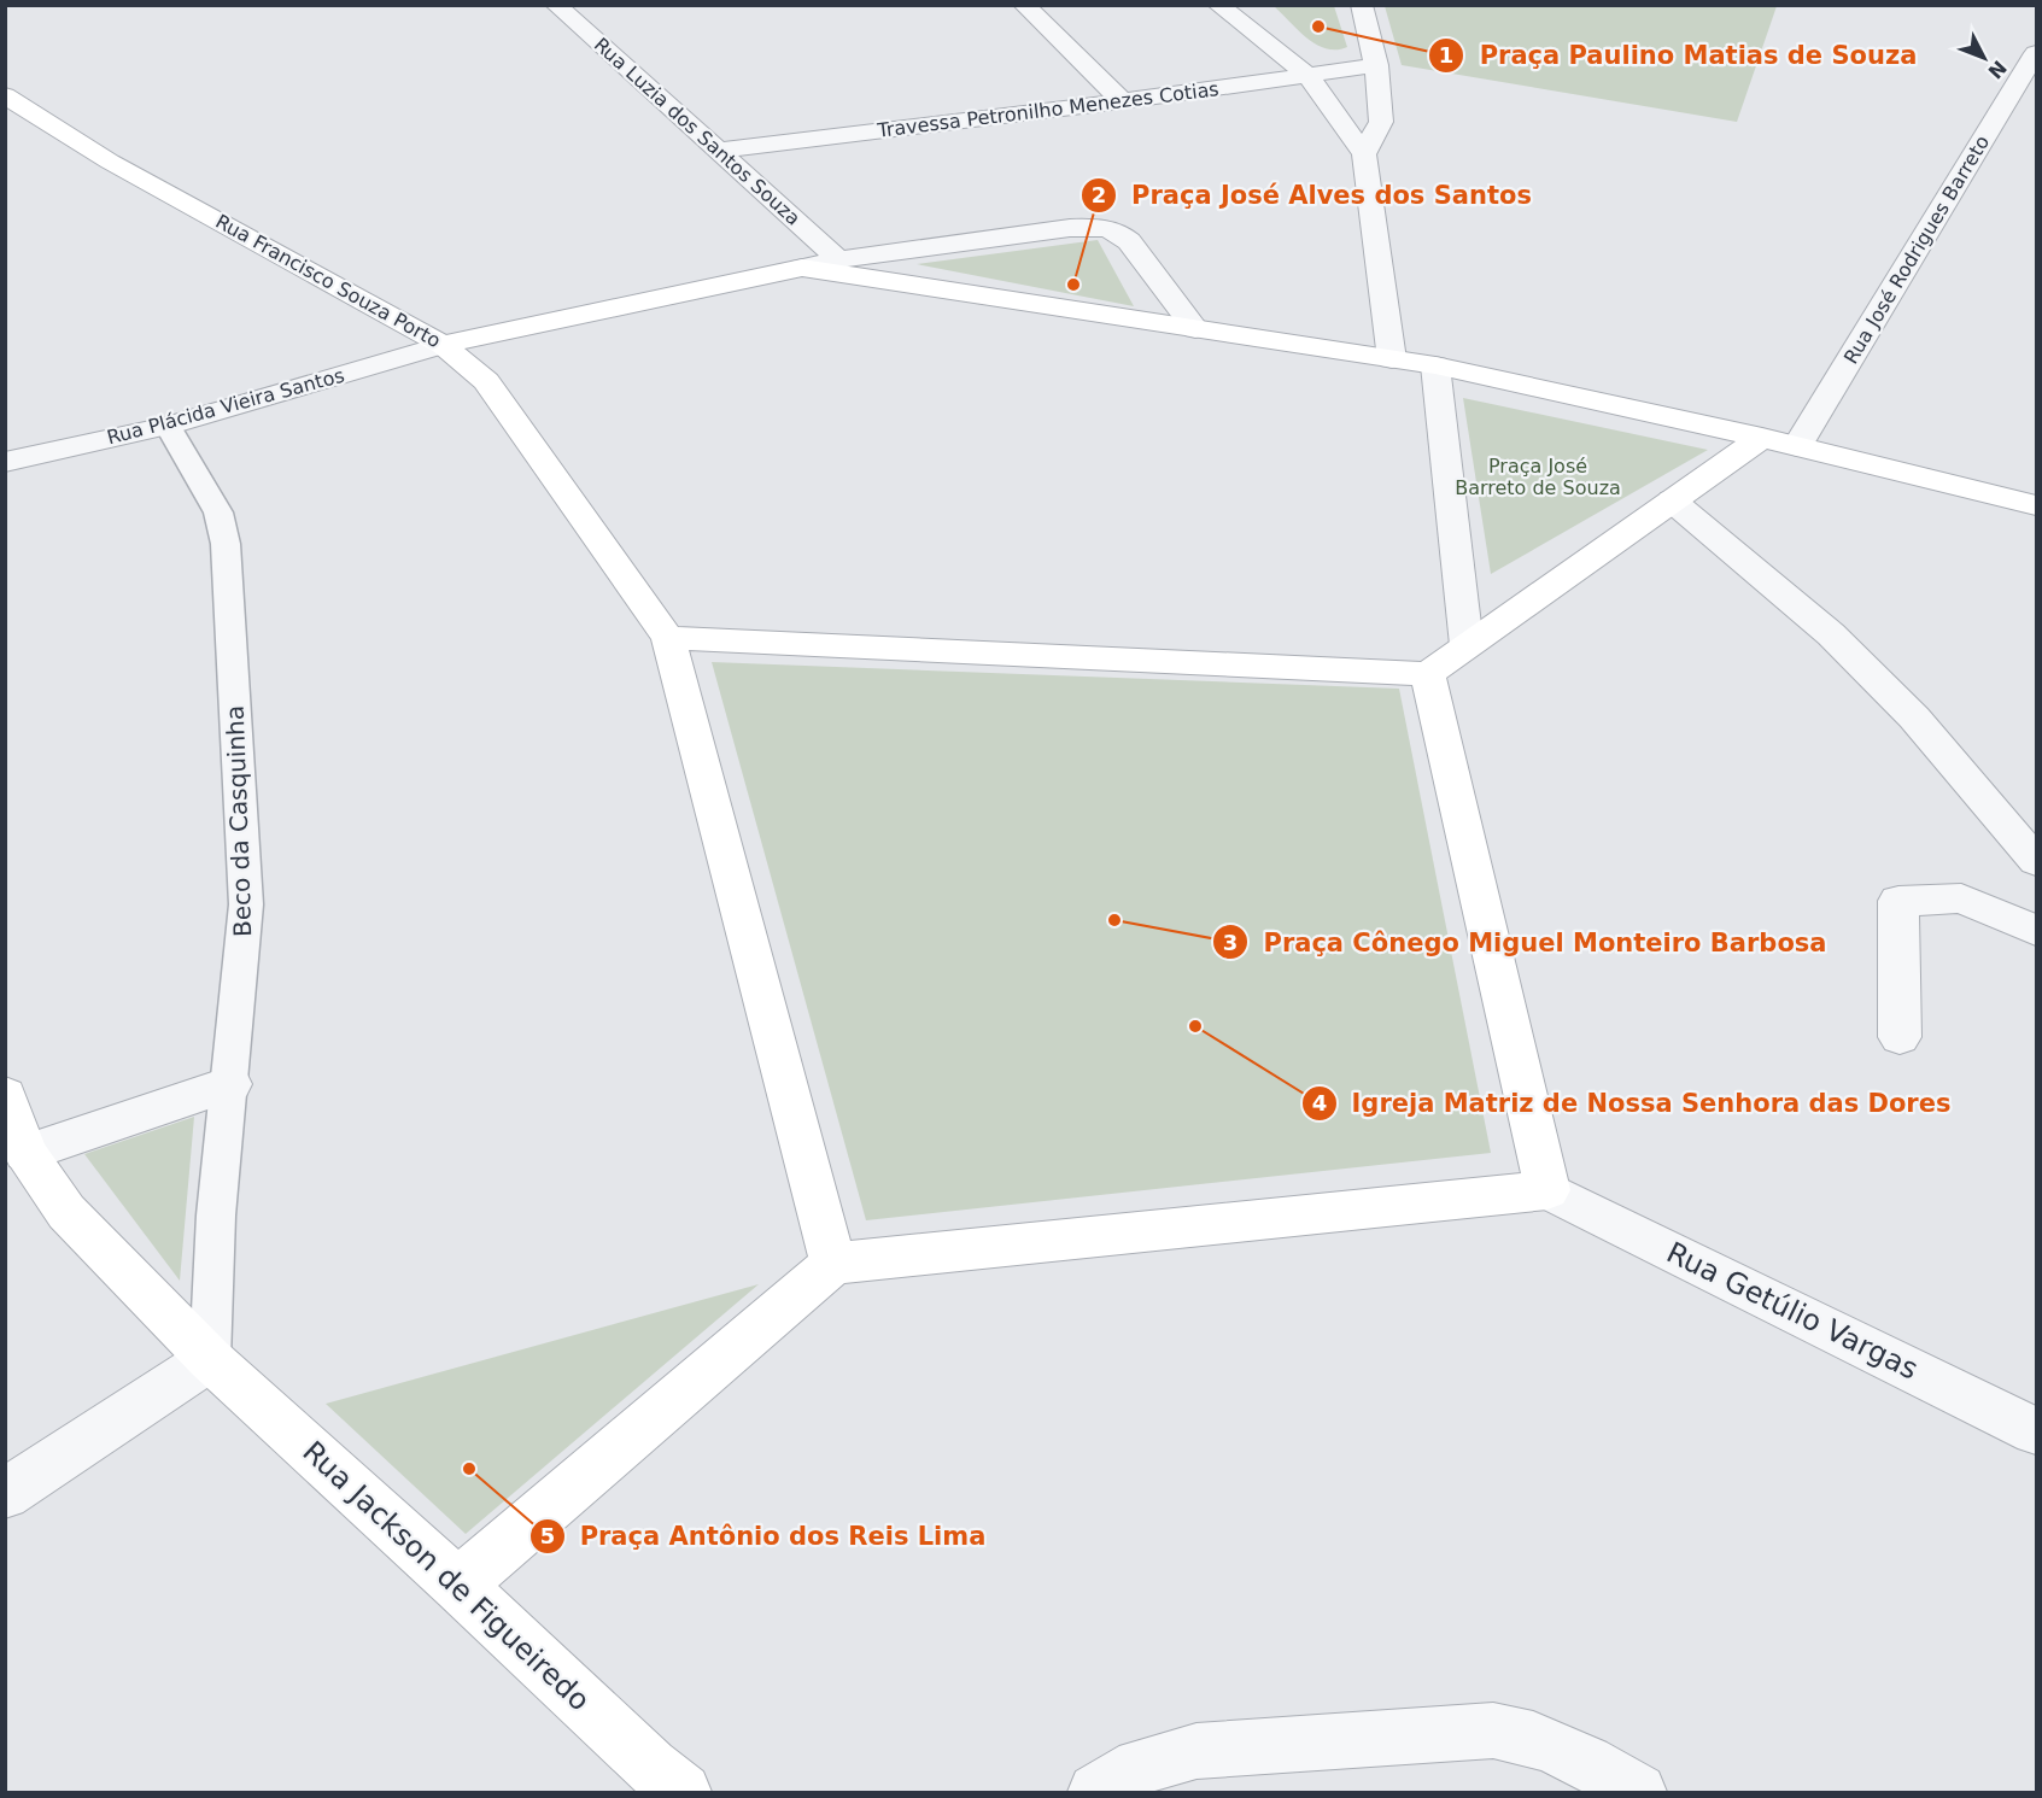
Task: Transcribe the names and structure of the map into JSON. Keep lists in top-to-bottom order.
{
  "streets": {
    "street": [
      "Travessa Petronilho Menezes Cotias",
      "Rua Luzia dos Santos Souza",
      "Rua José Rodrigues Barreto",
      "Rua Francisco Souza Porto",
      "Rua Plácida Vieira Santos",
      "Rua Getúlio Vargas",
      "Rua Jackson de Figueiredo"
    ],
    "lane": ["Beco da Casquinha"]
  },
  "crossings": [
    ["Travessa Petronilho Menezes Cotias", "Rua Luzia dos Santos Souza"],
    ["Rua Francisco Souza Porto", "Rua Plácida Vieira Santos"],
    ["Rua Plácida Vieira Santos", "Beco da Casquinha"],
    ["Beco da Casquinha", "Rua Jackson de Figueiredo"]
  ],
  "parks": ["Praça José Barreto de Souza"],
  "places": [
    "Praça Paulino Matias de Souza",
    "Praça José Alves dos Santos",
    "Praça Cônego Miguel Monteiro Barbosa",
    "Igreja Matriz de Nossa Senhora das Dores",
    "Praça Antônio dos Reis Lima"
  ],
  "north": "bottom right"
}
